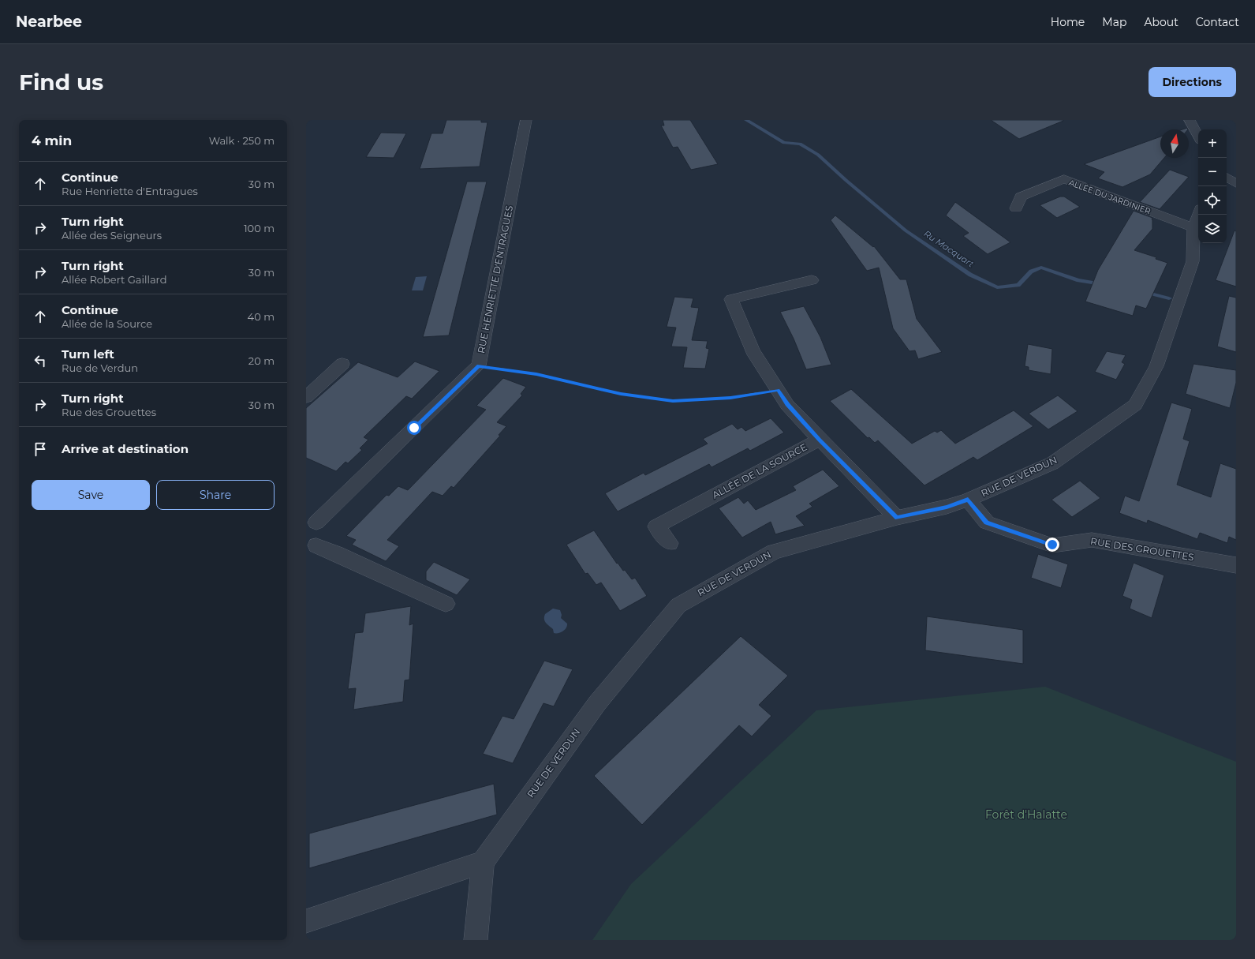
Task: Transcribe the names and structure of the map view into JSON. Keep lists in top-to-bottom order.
{
  "streets": {
    "street": [
      "ALLÉE DU JARDINIER",
      "RUE HENRIETTE D'ENTRAGUES",
      "ALLÉE DE LA SOURCE",
      "RUE DE VERDUN",
      "RUE DES GROUETTES"
    ]
  },
  "crossings": [
    ["ALLÉE DU JARDINIER", "RUE DE VERDUN"],
    ["RUE DE VERDUN", "RUE DES GROUETTES"]
  ],
  "water": ["Ru Macquart"],
  "parks": ["Forêt d'Halatte"],
  "north": "top",
  "page": {
    "header": "Nearbee",
    "nav": [
      "Home",
      "Map",
      "About",
      "Contact"
    ],
    "buttons": [
      "Directions",
      ["Save", "Share"]
    ],
    "title": "Find us",
    "heading": ["4 min", "Walk · 250 m"],
    "map_buttons": ["+", "−"],
    "list": [
      ["Continue", "Rue Henriette d'Entragues", "30 m"],
      ["Turn right", "Allée des Seigneurs", "100 m"],
      ["Turn right", "Allée Robert Gaillard", "30 m"],
      ["Continue", "Allée de la Source", "40 m"],
      ["Turn left", "Rue de Verdun", "20 m"],
      ["Turn right", "Rue des Grouettes", "30 m"],
      "Arrive at destination"
    ]
  }
}
